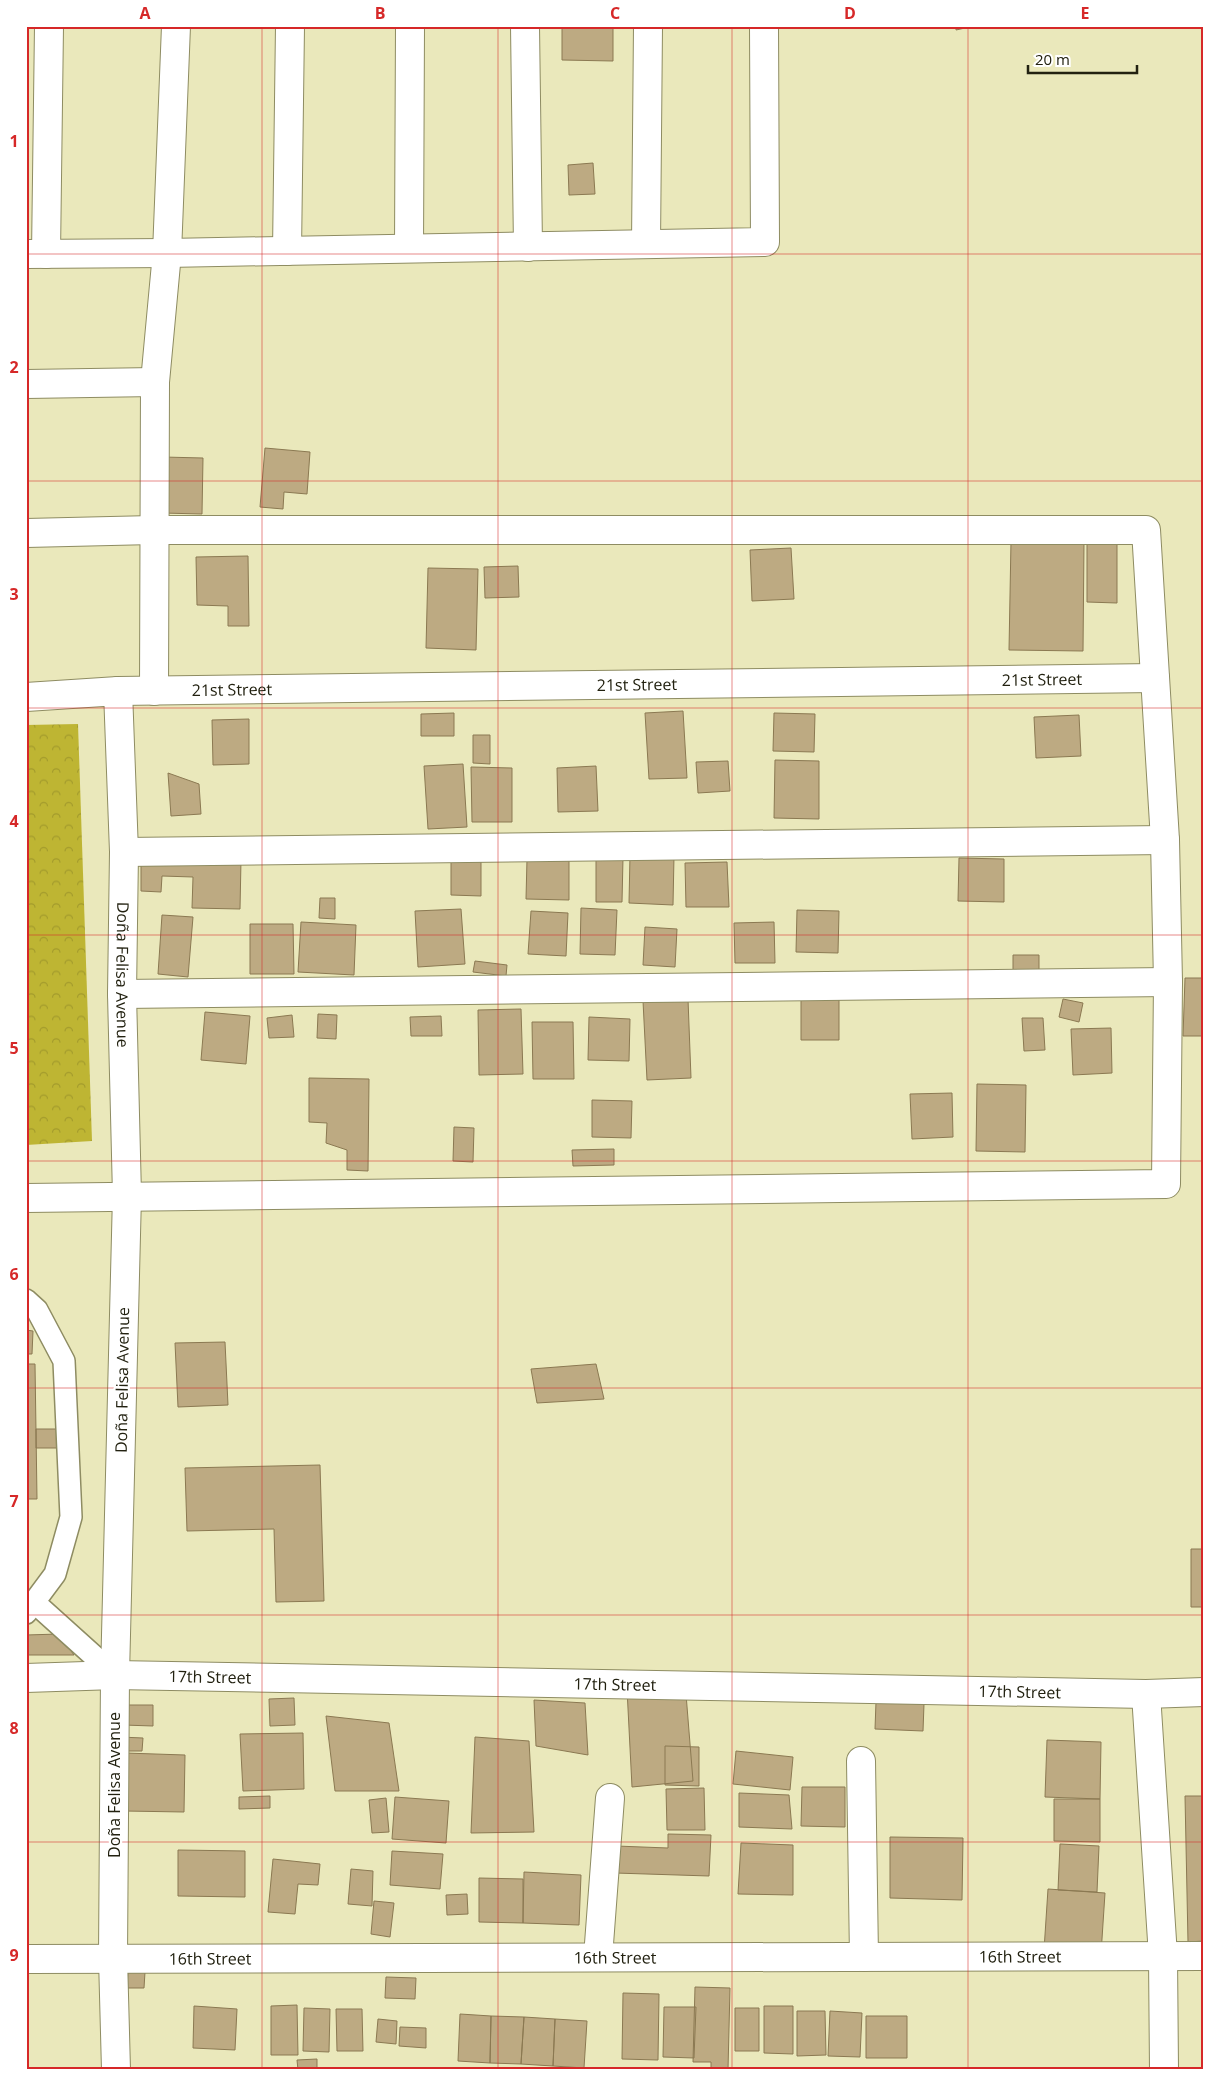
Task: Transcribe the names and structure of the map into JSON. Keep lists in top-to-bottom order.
{
  "streets": {
    "street": [
      "21st Street",
      "Doña Felisa Avenue",
      "17th Street",
      "16th Street"
    ]
  },
  "crossings": [
    ["21st Street", "Doña Felisa Avenue"],
    ["Doña Felisa Avenue", "17th Street"],
    ["Doña Felisa Avenue", "16th Street"]
  ],
  "scale_bar": "20 m",
  "grid": {
    "columns": [
      "A",
      "B",
      "C",
      "D",
      "E"
    ],
    "rows": [
      "1",
      "2",
      "3",
      "4",
      "5",
      "6",
      "7",
      "8",
      "9"
    ]
  }
}
